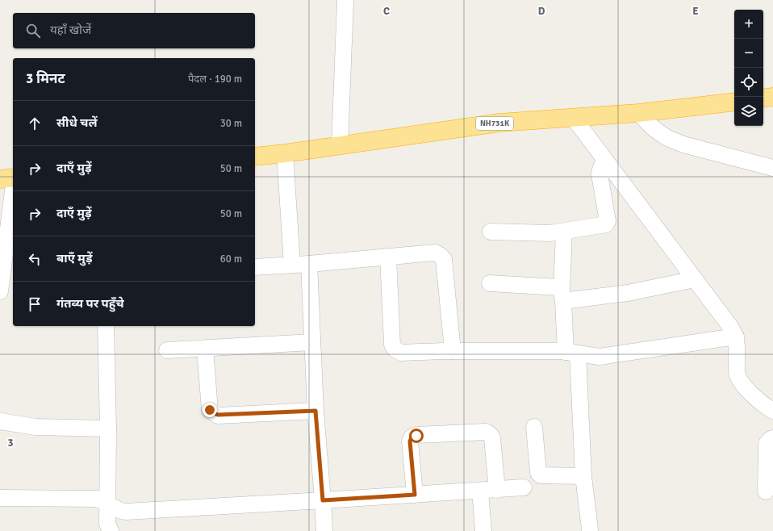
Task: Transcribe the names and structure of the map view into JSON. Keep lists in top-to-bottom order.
{
  "streets": {
    "highway": ["NH731K"]
  },
  "page": {
    "map_buttons": ["+", "−"],
    "search": "यहाँ खोजें",
    "heading": ["3 मिनट", "पैदल · 190 m"],
    "list": [
      ["सीधे चलें", "30 m"],
      ["दाएँ मुड़ें", "50 m"],
      ["दाएँ मुड़ें", "50 m"],
      ["बाएँ मुड़ें", "60 m"],
      "गंतव्य पर पहुँचे"
    ]
  },
  "grid": {
    "columns": ["C", "D", "E"],
    "rows": ["3"]
  }
}
